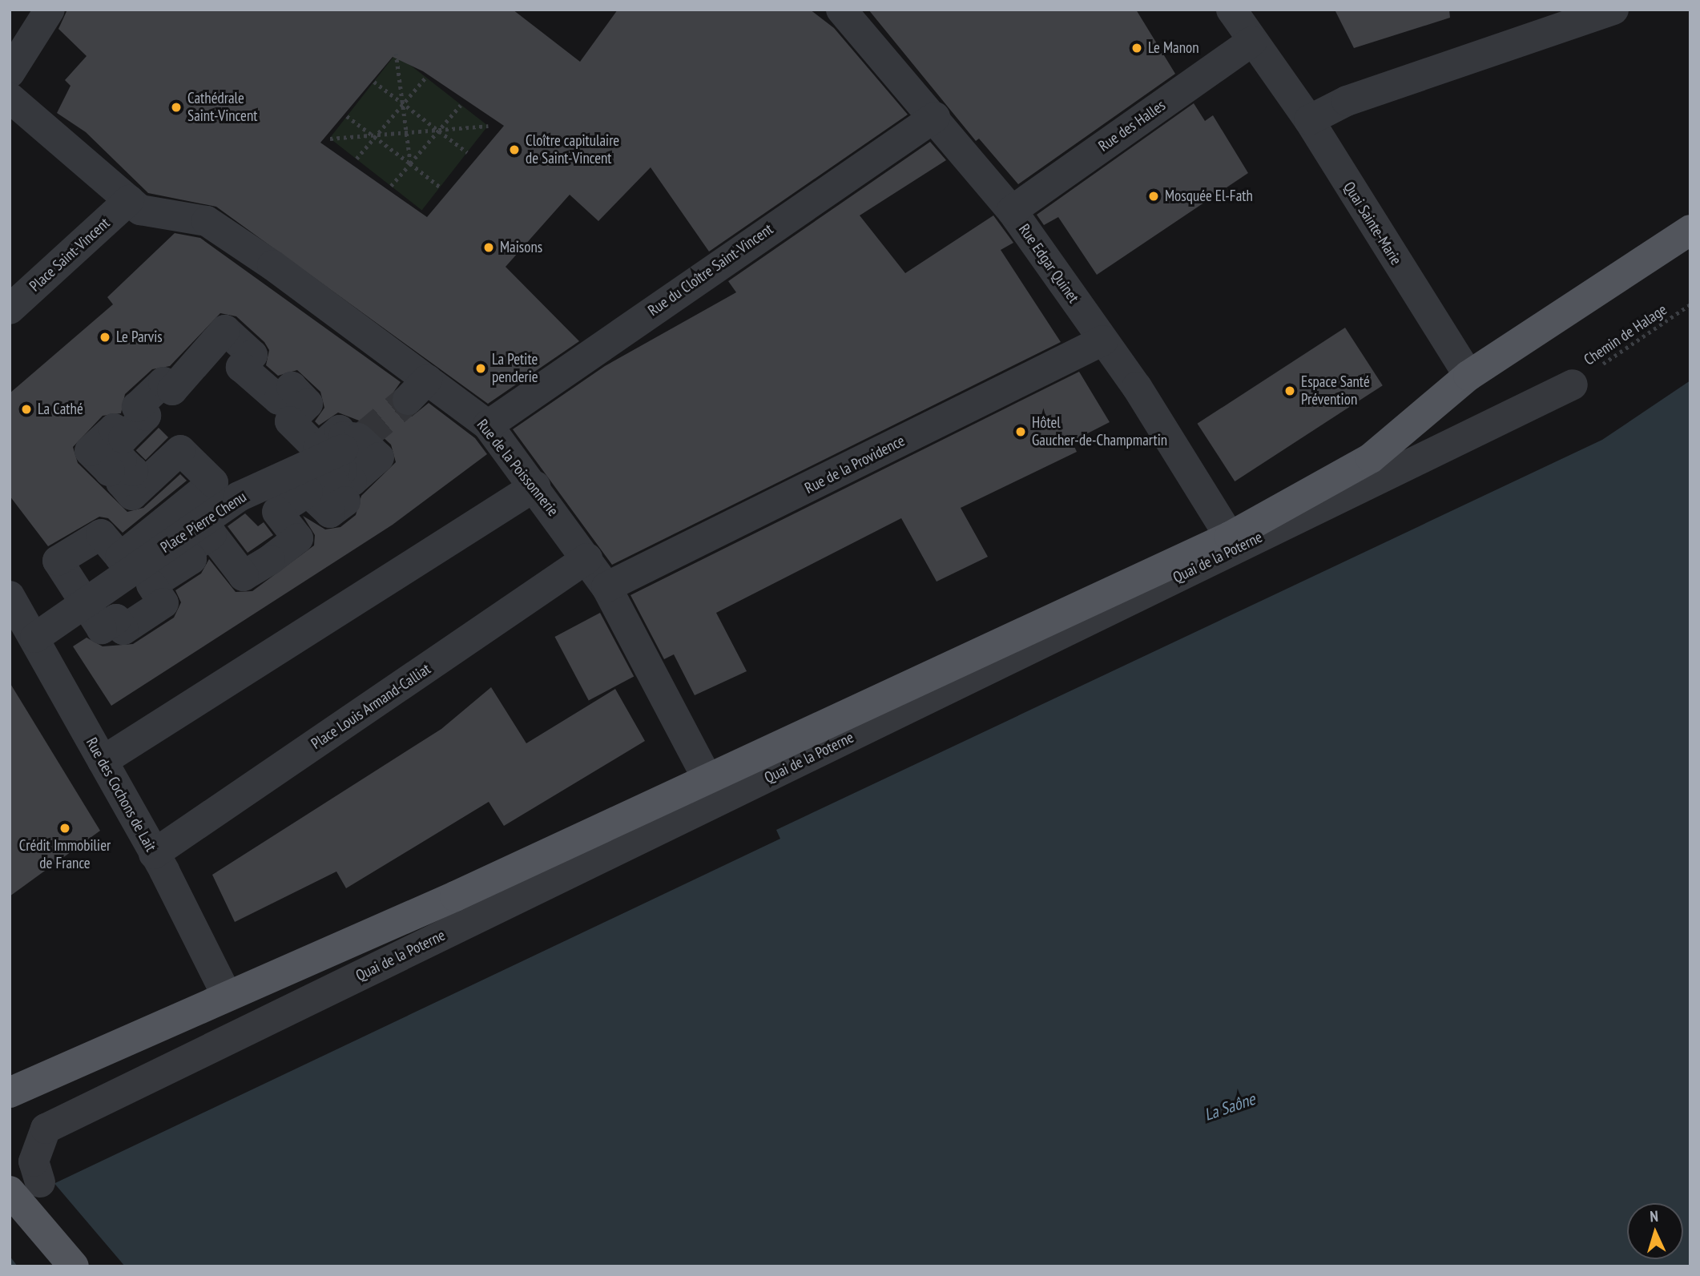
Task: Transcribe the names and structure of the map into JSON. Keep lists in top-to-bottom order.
{
  "streets": {
    "main road": ["Quai de la Poterne"],
    "street": [
      "Rue des Halles",
      "Quai Sainte-Marie",
      "Place Saint-Vincent",
      "Rue Edgar Quinet",
      "Rue du Cloître Saint-Vincent",
      "Rue de la Providence",
      "Rue de la Poissonnerie",
      "Place Pierre Chenu",
      "Place Louis Armand-Calliat",
      "Rue des Cochons de Lait"
    ],
    "path": ["Chemin de Halage"]
  },
  "crossings": [
    ["Rue des Halles", "Quai Sainte-Marie"],
    ["Rue des Halles", "Rue Edgar Quinet"],
    ["Quai Sainte-Marie", "Quai de la Poterne"],
    ["Place Saint-Vincent", "Rue de la Poissonnerie"],
    ["Rue Edgar Quinet", "Rue du Cloître Saint-Vincent"],
    ["Rue Edgar Quinet", "Rue de la Providence"],
    ["Rue Edgar Quinet", "Quai de la Poterne"],
    ["Rue du Cloître Saint-Vincent", "Rue de la Poissonnerie"],
    ["Chemin de Halage", "Quai de la Poterne"],
    ["Rue de la Providence", "Rue de la Poissonnerie"],
    ["Rue de la Poissonnerie", "Quai de la Poterne"],
    ["Rue de la Poissonnerie", "Place Louis Armand-Calliat"],
    ["Place Pierre Chenu", "Rue des Cochons de Lait"],
    ["Quai de la Poterne", "Rue des Cochons de Lait"],
    ["Place Louis Armand-Calliat", "Rue des Cochons de Lait"]
  ],
  "water": ["La Saône"],
  "places": [
    "Le Manon",
    "Cathédrale Saint-Vincent",
    "Cloître capitulaire de Saint-Vincent",
    "Mosquée El-Fath",
    "Maisons",
    "Le Parvis",
    "La Petite penderie",
    "Espace Santé Prévention",
    "La Cathé",
    "Hôtel Gaucher-de-Champmartin",
    "Crédit Immobilier de France"
  ],
  "north": "top"
}
